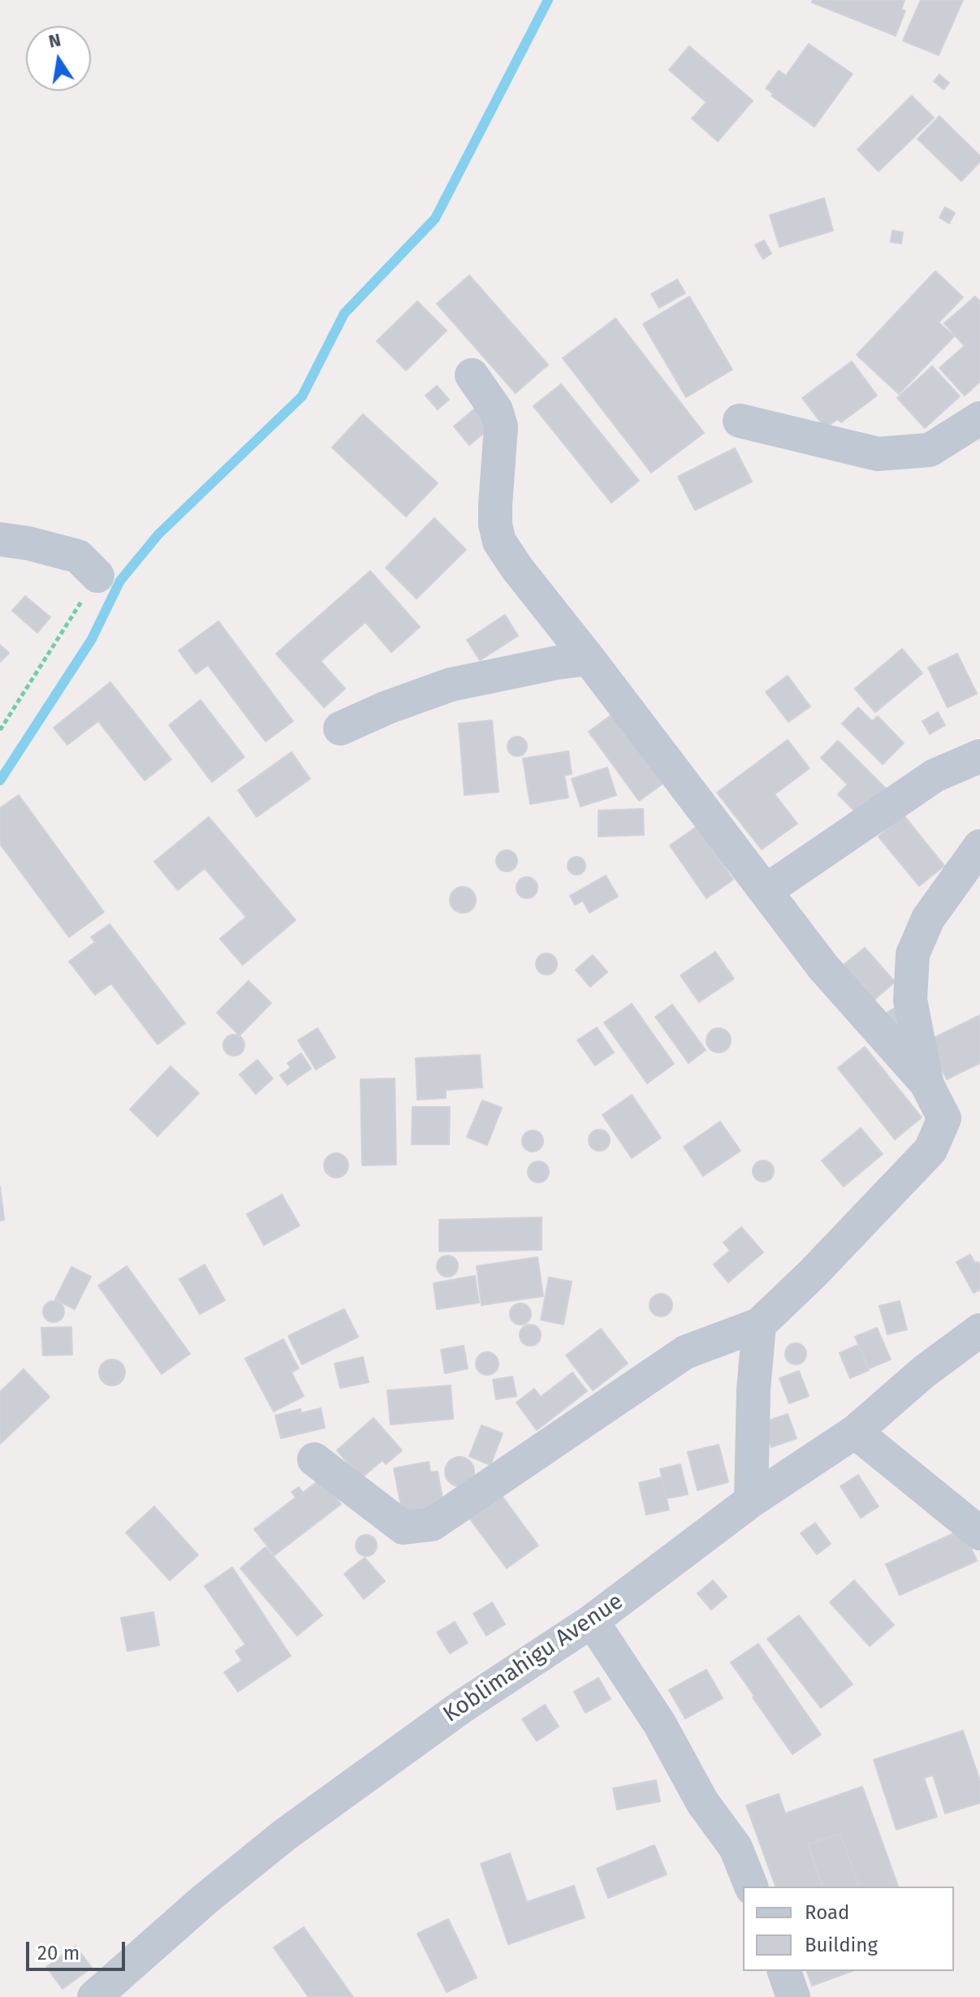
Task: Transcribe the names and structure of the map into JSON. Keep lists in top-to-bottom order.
{
  "streets": {
    "street": ["Koblimahigu Avenue"]
  },
  "legend": ["Road", "Building"],
  "scale_bar": "20 m",
  "north": "top"
}
